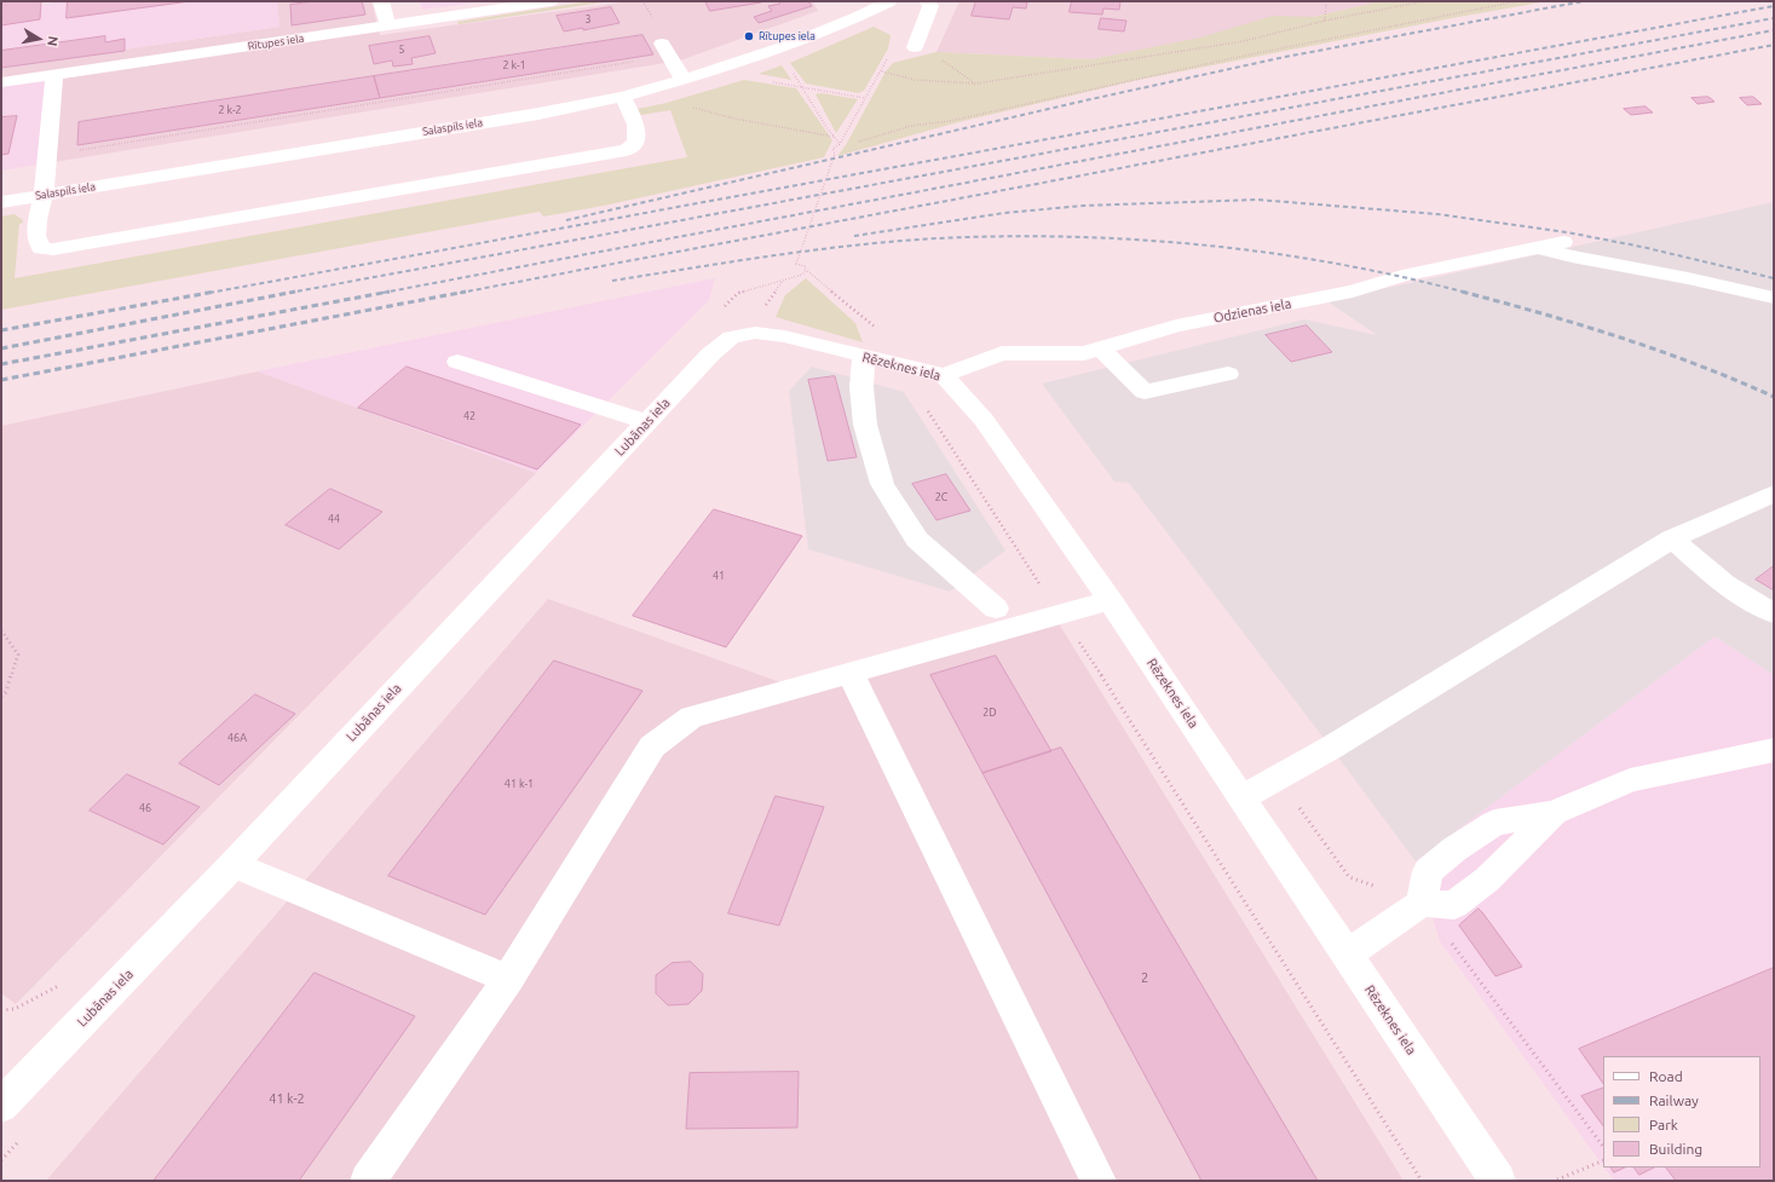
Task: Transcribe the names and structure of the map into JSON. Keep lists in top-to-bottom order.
{
  "streets": {
    "street": [
      "Rītupes iela",
      "Salaspils iela",
      "Odzienas iela",
      "Rēzeknes iela",
      "Lubānas iela"
    ]
  },
  "crossings": [
    ["Odzienas iela", "Rēzeknes iela"],
    ["Rēzeknes iela", "Lubānas iela"]
  ],
  "places": ["Rītupes iela"],
  "house_numbers": [
    "3",
    "5",
    "2 k-1",
    "2 k-2",
    "42",
    "2C",
    "44",
    "41",
    "2D",
    "46A",
    "41 k-1",
    "46",
    "2",
    "41 k-2"
  ],
  "legend": [
    "Road",
    "Railway",
    "Park",
    "Building"
  ],
  "north": "right"
}
